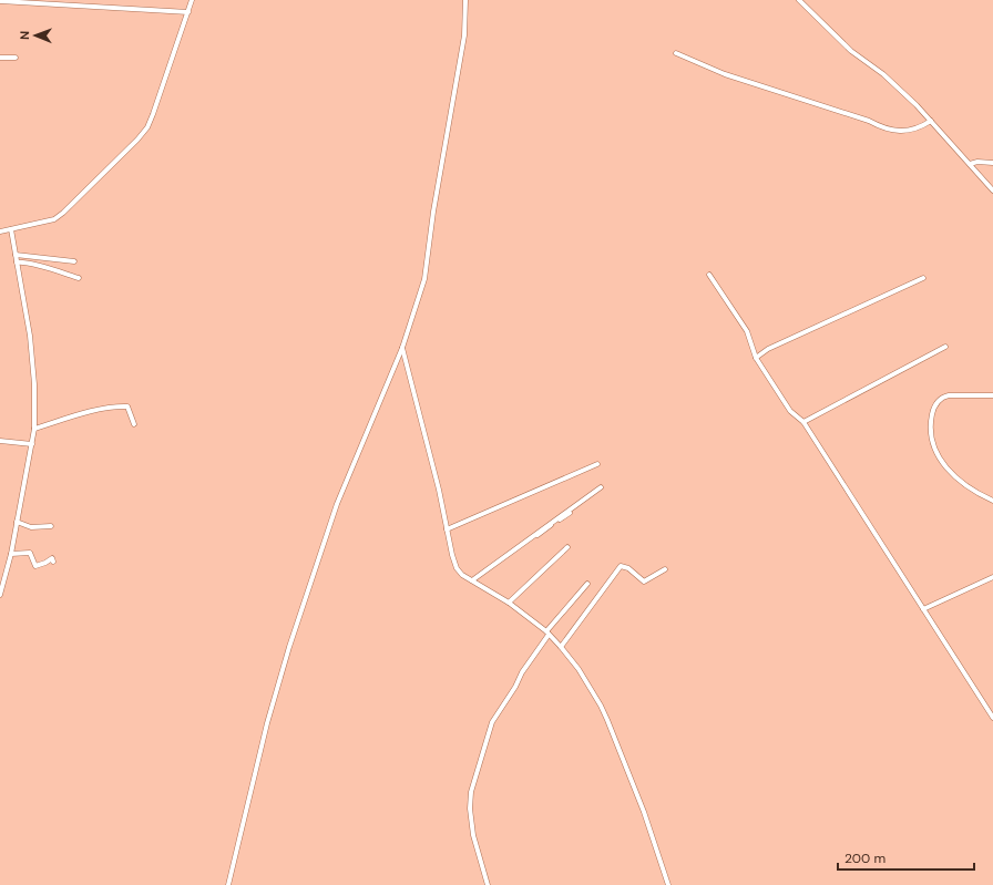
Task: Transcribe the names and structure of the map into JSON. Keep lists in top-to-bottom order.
{
  "scale_bar": "200 m",
  "north": "left"
}
